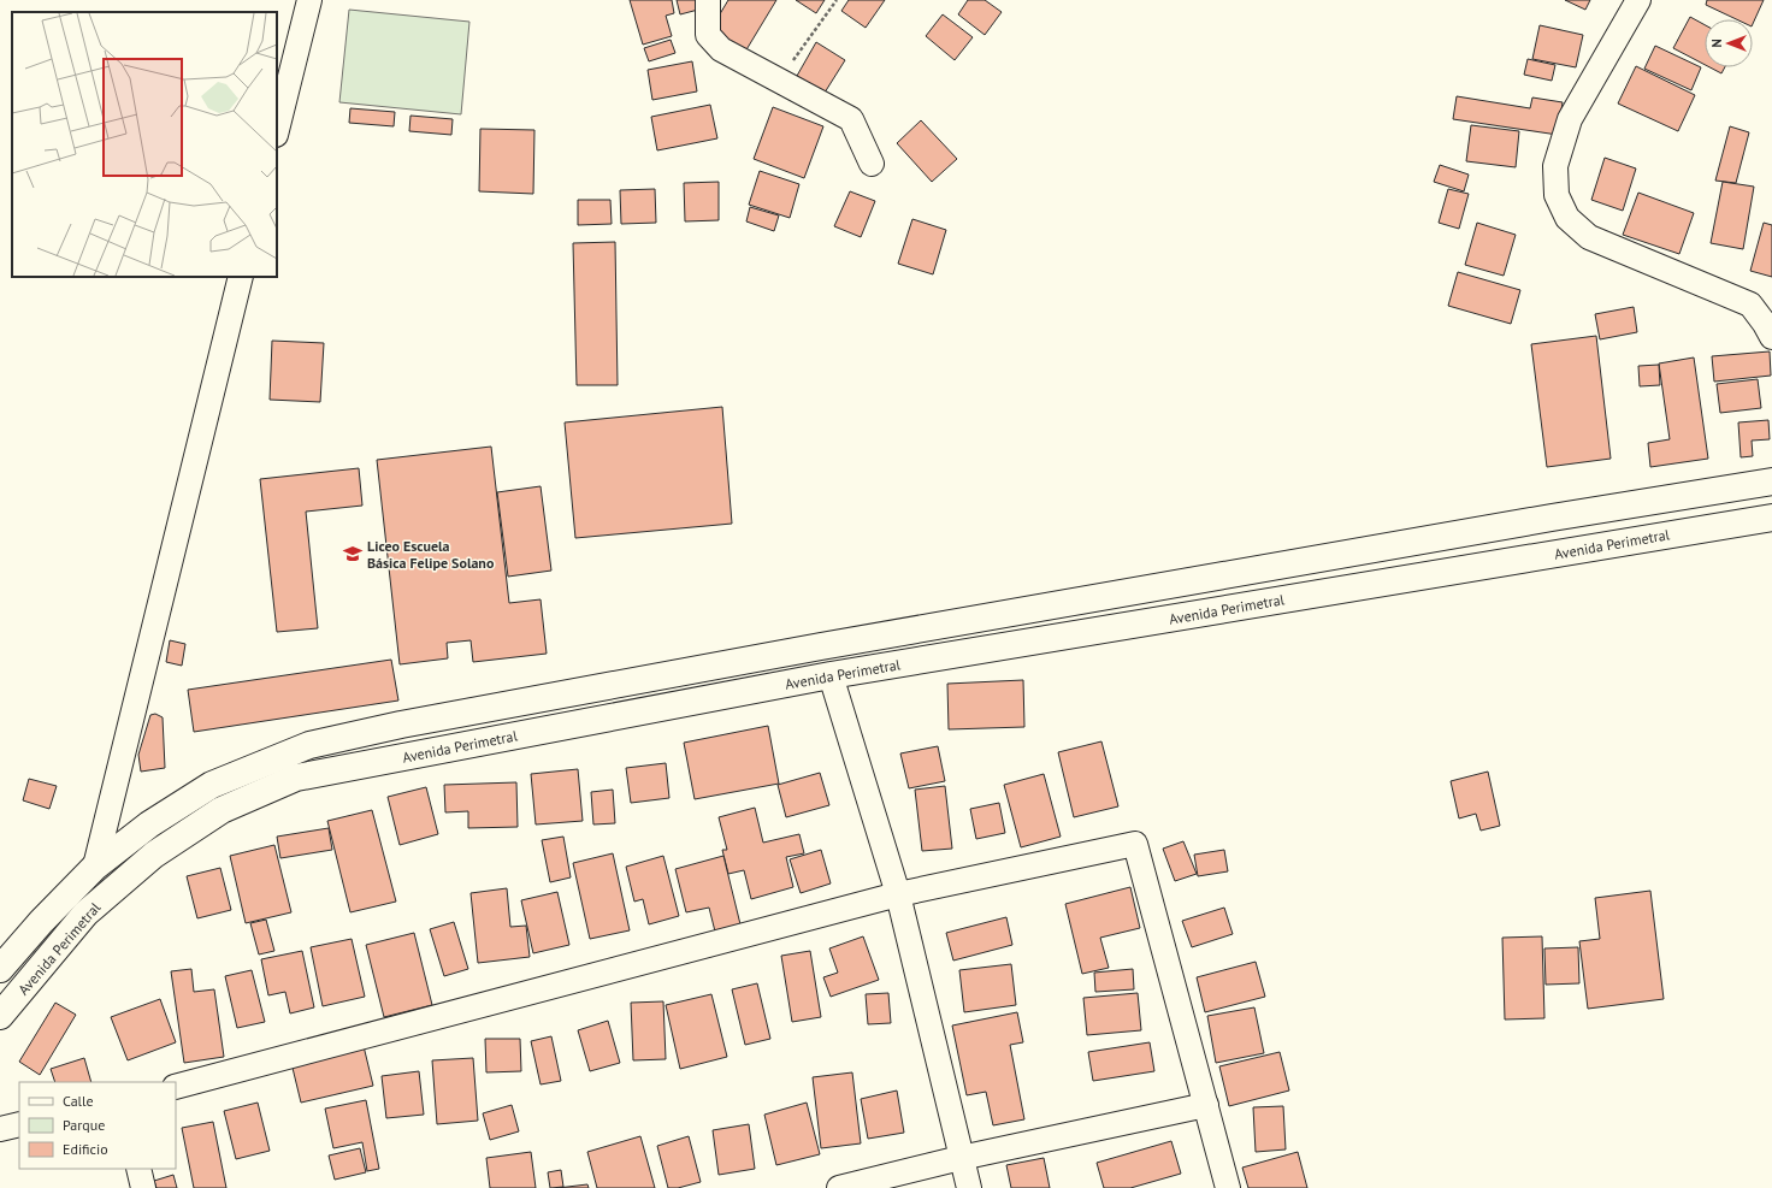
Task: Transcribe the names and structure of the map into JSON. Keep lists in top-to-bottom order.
{
  "streets": {
    "main road": ["Avenida Perimetral"]
  },
  "places": {
    "school or university": ["Liceo Escuela Básica Felipe Solano"]
  },
  "legend": ["Calle", "Parque", "Edificio"],
  "north": "left"
}
